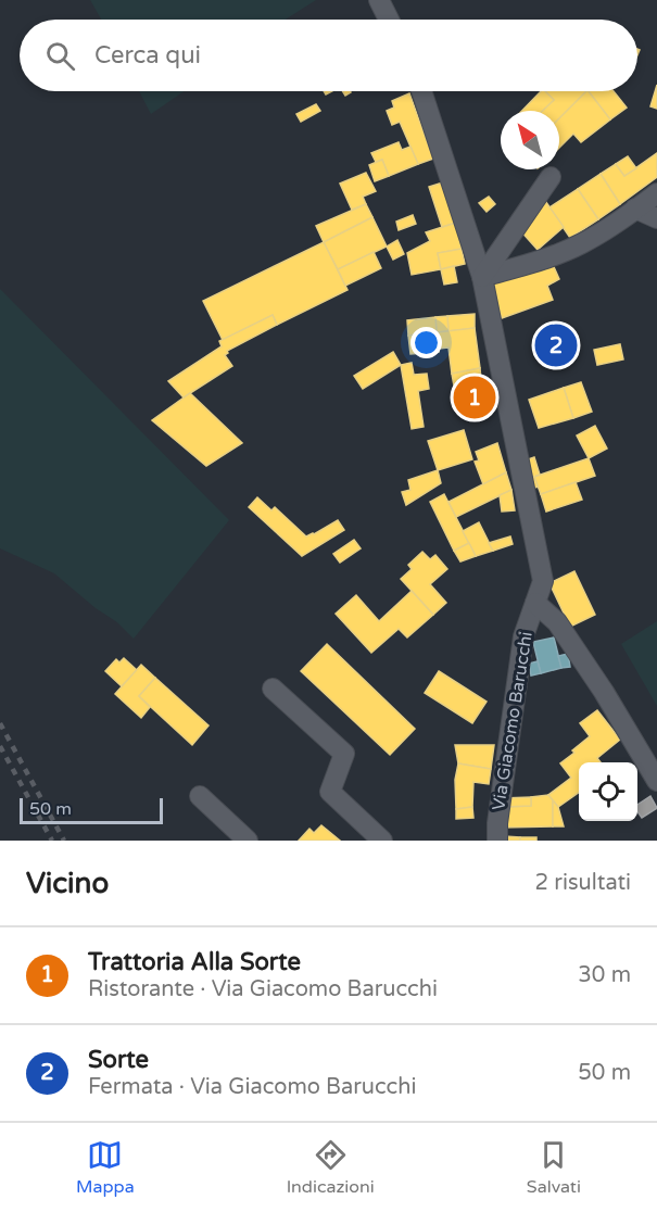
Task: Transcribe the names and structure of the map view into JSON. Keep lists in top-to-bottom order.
{
  "streets": {
    "street": ["Via Giacomo Barucchi"]
  },
  "scale_bar": "50 m",
  "north": "top left",
  "page": {
    "search": "Cerca qui",
    "pins": ["2", "1"],
    "scale": "50 m",
    "heading": ["Vicino", "2 risultati"],
    "list": [
      {
        "mark": "1",
        "name": "Trattoria Alla Sorte",
        "note": "Ristorante · Via Giacomo Barucchi",
        "value": "30 m"
      },
      {
        "mark": "2",
        "name": "Sorte",
        "note": "Fermata · Via Giacomo Barucchi",
        "value": "50 m"
      }
    ],
    "nav": ["Mappa", "Indicazioni", "Salvati"]
  }
}
